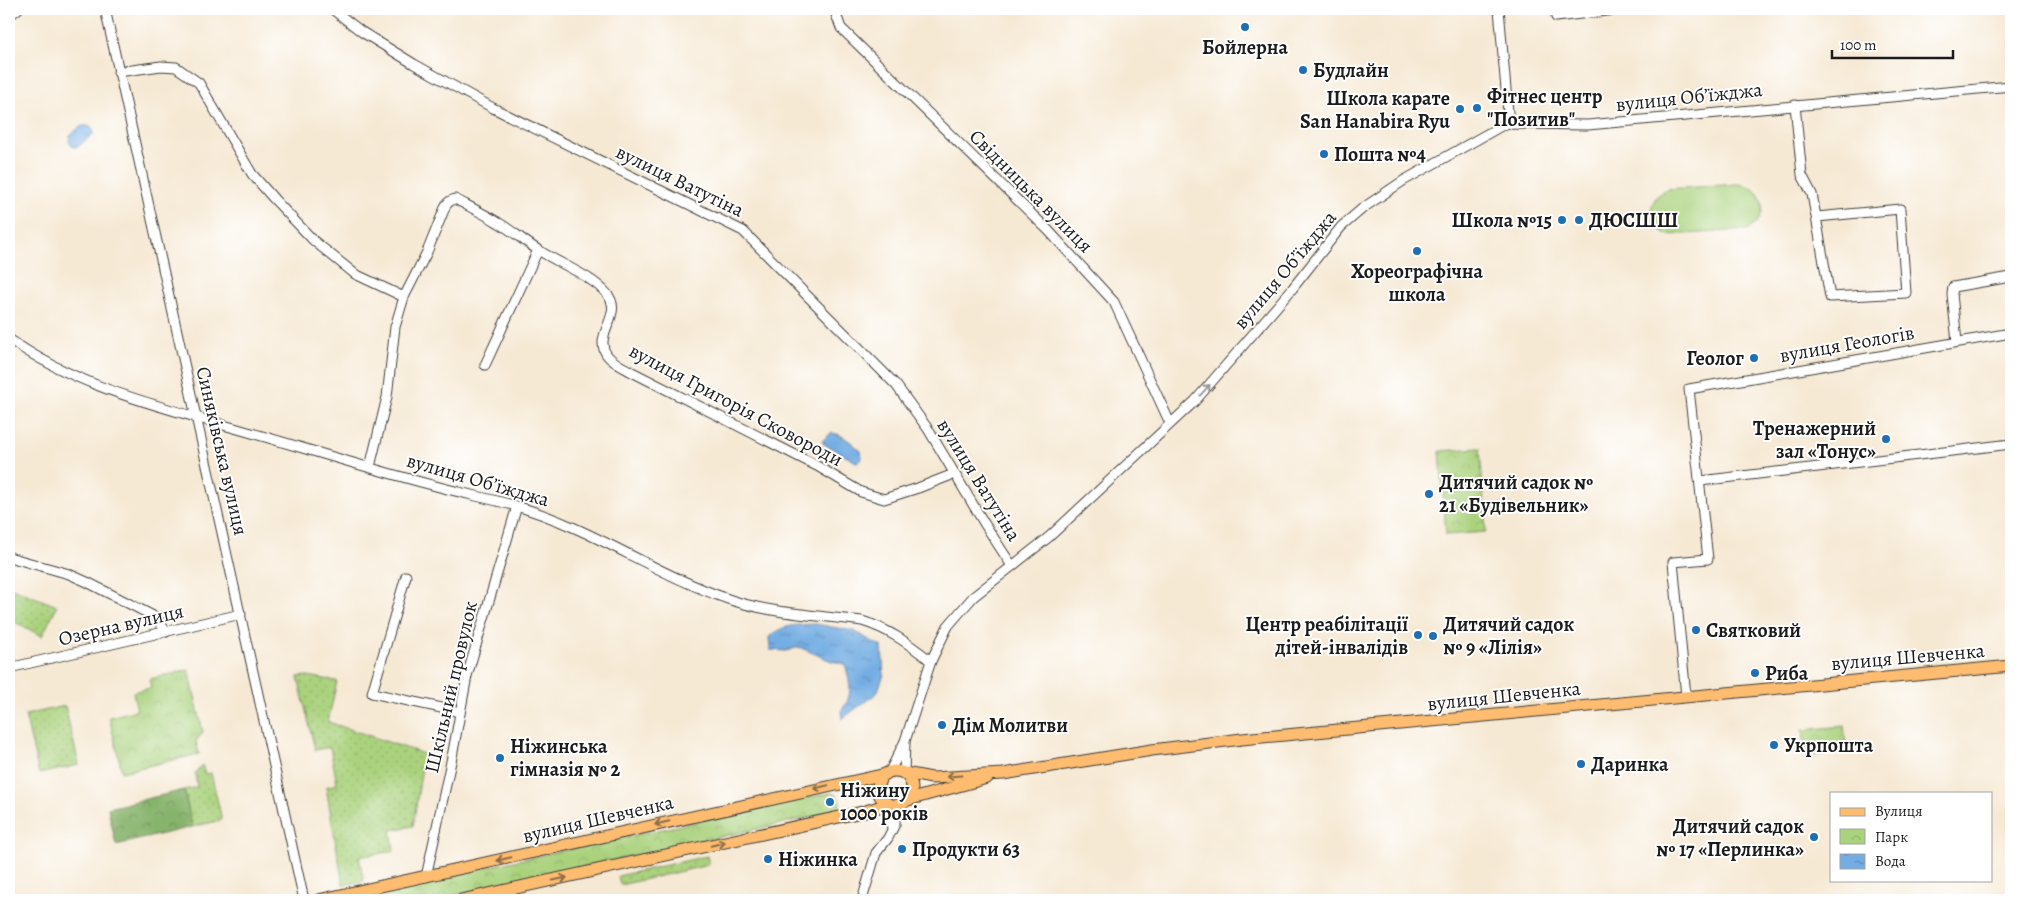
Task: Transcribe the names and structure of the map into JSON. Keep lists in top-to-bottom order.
{
  "streets": {
    "main road": ["вулиця Шевченка"],
    "street": [
      "вулиця Обʼїжджа",
      "вулиця Ватутіна",
      "Свідницька вулиця",
      "вулиця Геологів",
      "вулиця Григорія Сковороди",
      "Синяківська вулиця",
      "Озерна вулиця",
      "Шкільний провулок"
    ]
  },
  "crossings": [
    ["вулиця Обʼїжджа", "вулиця Ватутіна"],
    ["вулиця Обʼїжджа", "Свідницька вулиця"],
    ["вулиця Обʼїжджа", "вулиця Григорія Сковороди"],
    ["вулиця Обʼїжджа", "Синяківська вулиця"],
    ["вулиця Обʼїжджа", "вулиця Шевченка"],
    ["вулиця Обʼїжджа", "Шкільний провулок"],
    ["вулиця Ватутіна", "вулиця Григорія Сковороди"],
    ["Синяківська вулиця", "Озерна вулиця"],
    ["вулиця Шевченка", "Шкільний провулок"]
  ],
  "places": [
    "Бойлерна",
    "Будлайн",
    "Фітнес центр \"Позитив\"",
    "Школа карате San Hanabira Ryu",
    "Пошта №4",
    "Школа №15",
    "ДЮСШШ",
    "Хореографічна школа",
    "Геолог",
    "Тренажерний зал «Тонус»",
    "Дитячий садок № 21 «Будівельник»",
    "Святковий",
    "Центр реабілітації дітей-інвалідів",
    "Дитячий садок № 9 «Лілія»",
    "Риба",
    "Дім Молитви",
    "Укрпошта",
    "Ніжинська гімназія № 2",
    "Даринка",
    "Ніжину 1000 років",
    "Дитячий садок № 17 «Перлинка»",
    "Продукти 63",
    "Ніжинка"
  ],
  "legend": ["Вулиця", "Парк", "Вода"],
  "scale_bar": "100 m"
}
